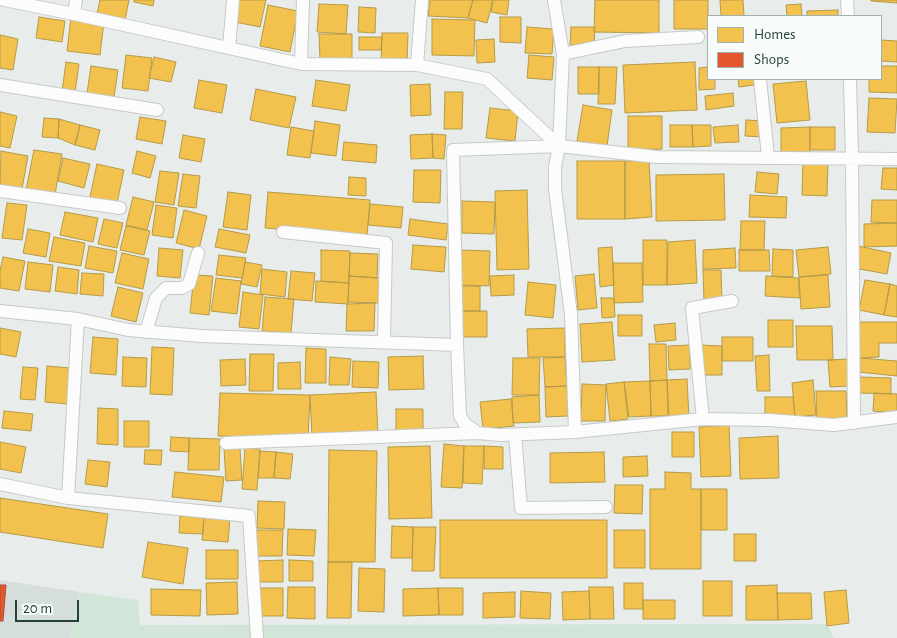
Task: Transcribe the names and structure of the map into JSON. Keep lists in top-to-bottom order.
{
  "legend": ["Homes", "Shops"],
  "scale_bar": "20 m"
}
